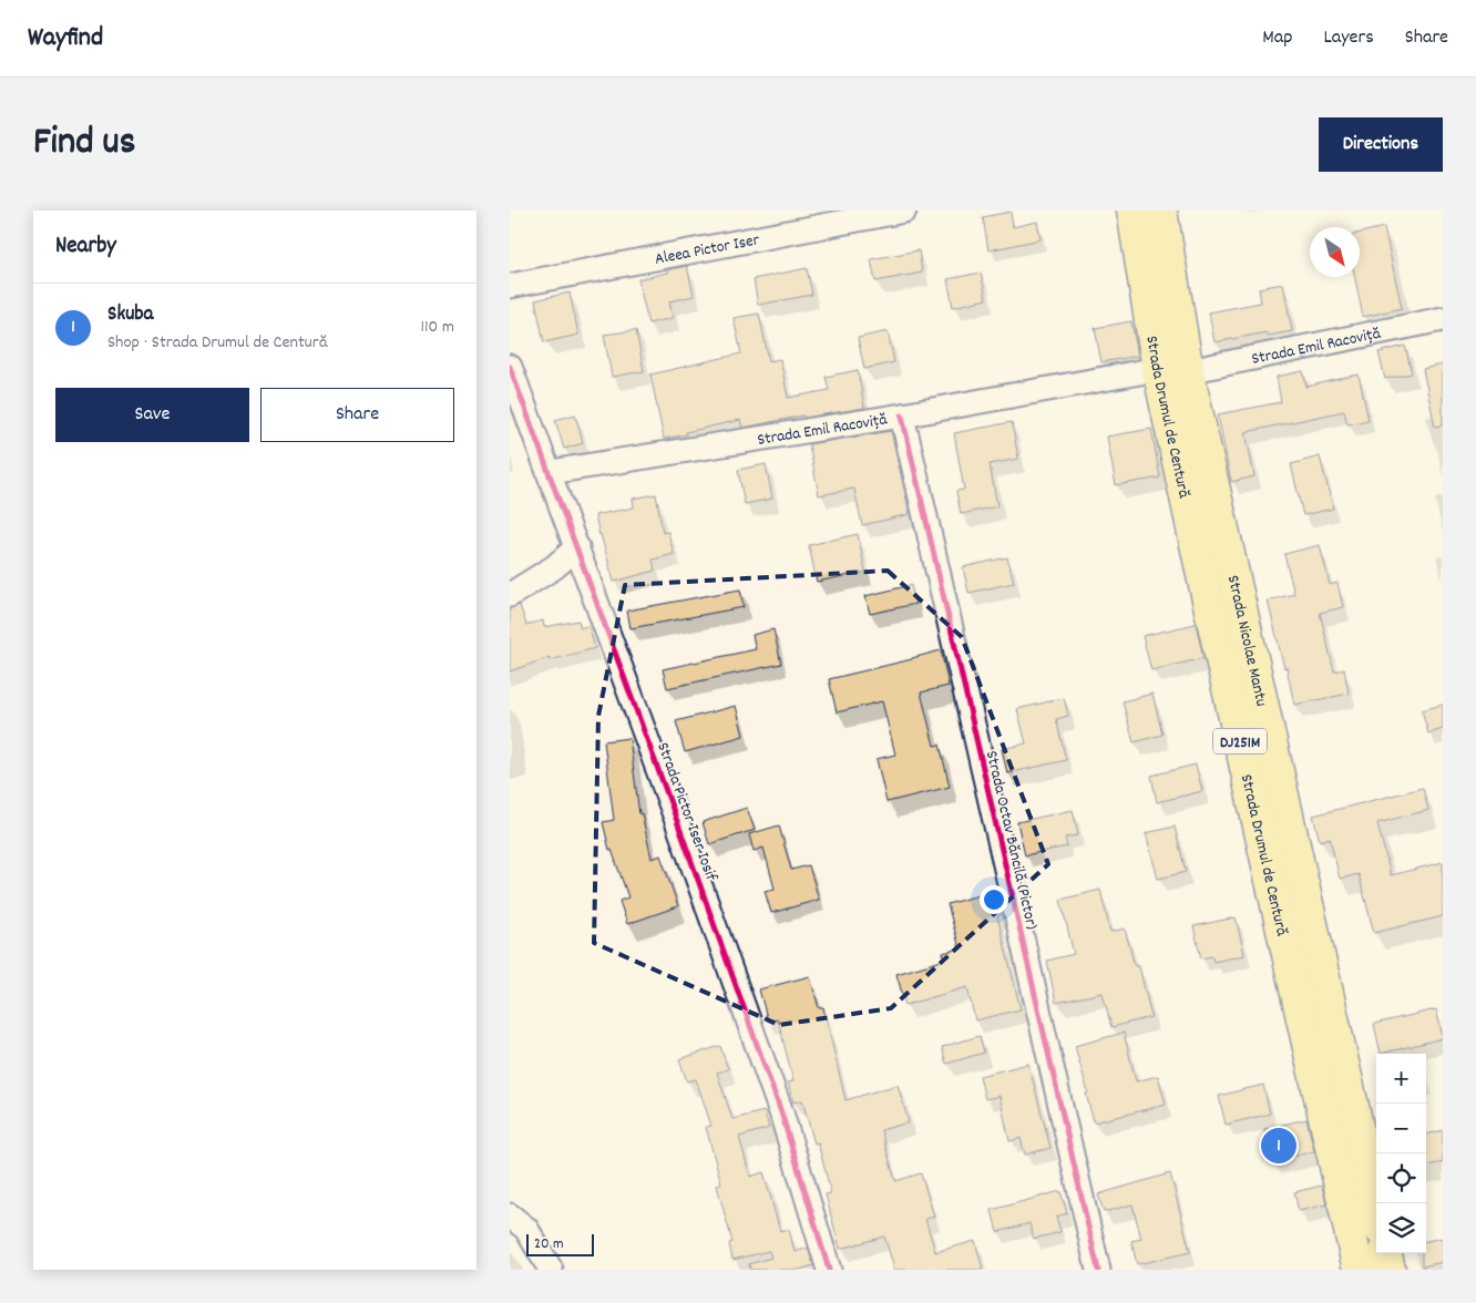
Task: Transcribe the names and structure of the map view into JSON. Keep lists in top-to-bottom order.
{
  "streets": {
    "highway": ["Strada Drumul de Centură", "Strada Nicolae Mantu", "DJ251M"],
    "street": [
      "Aleea Pictor Iser",
      "Strada Emil Racoviță",
      "Strada Pictor Iser Iosif",
      "Strada Octav Băncilă (Pictor)"
    ]
  },
  "crossings": [
    ["Strada Emil Racoviță", "Strada Drumul de Centură"],
    ["Strada Emil Racoviță", "Strada Nicolae Mantu"],
    ["Strada Emil Racoviță", "Strada Pictor Iser Iosif"],
    ["Strada Emil Racoviță", "Strada Octav Băncilă (Pictor)"],
    ["Strada Drumul de Centură", "Strada Nicolae Mantu"]
  ],
  "scale_bar": "20 m",
  "north": "bottom right",
  "page": {
    "header": "Wayfind",
    "nav": ["Map", "Layers", "Share"],
    "title": "Find us",
    "buttons": [
      "Directions",
      ["Save", "Share"]
    ],
    "heading": "Nearby",
    "list": [
      {
        "mark": "1",
        "name": "Skuba",
        "note": "Shop · Strada Drumul de Centură",
        "value": "110 m"
      }
    ],
    "map_buttons": ["+", "−"],
    "pins": "1",
    "scale": "20 m"
  }
}
